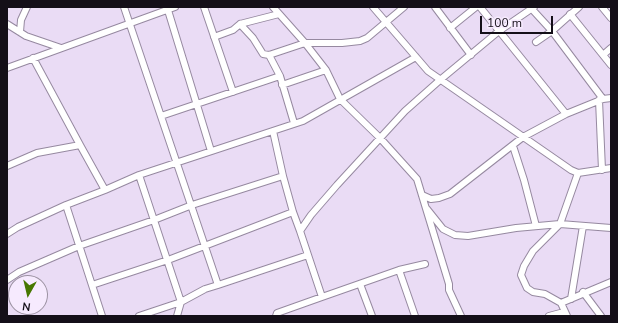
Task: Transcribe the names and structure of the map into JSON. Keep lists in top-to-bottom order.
{
  "scale_bar": "100 m",
  "north": "bottom"
}
